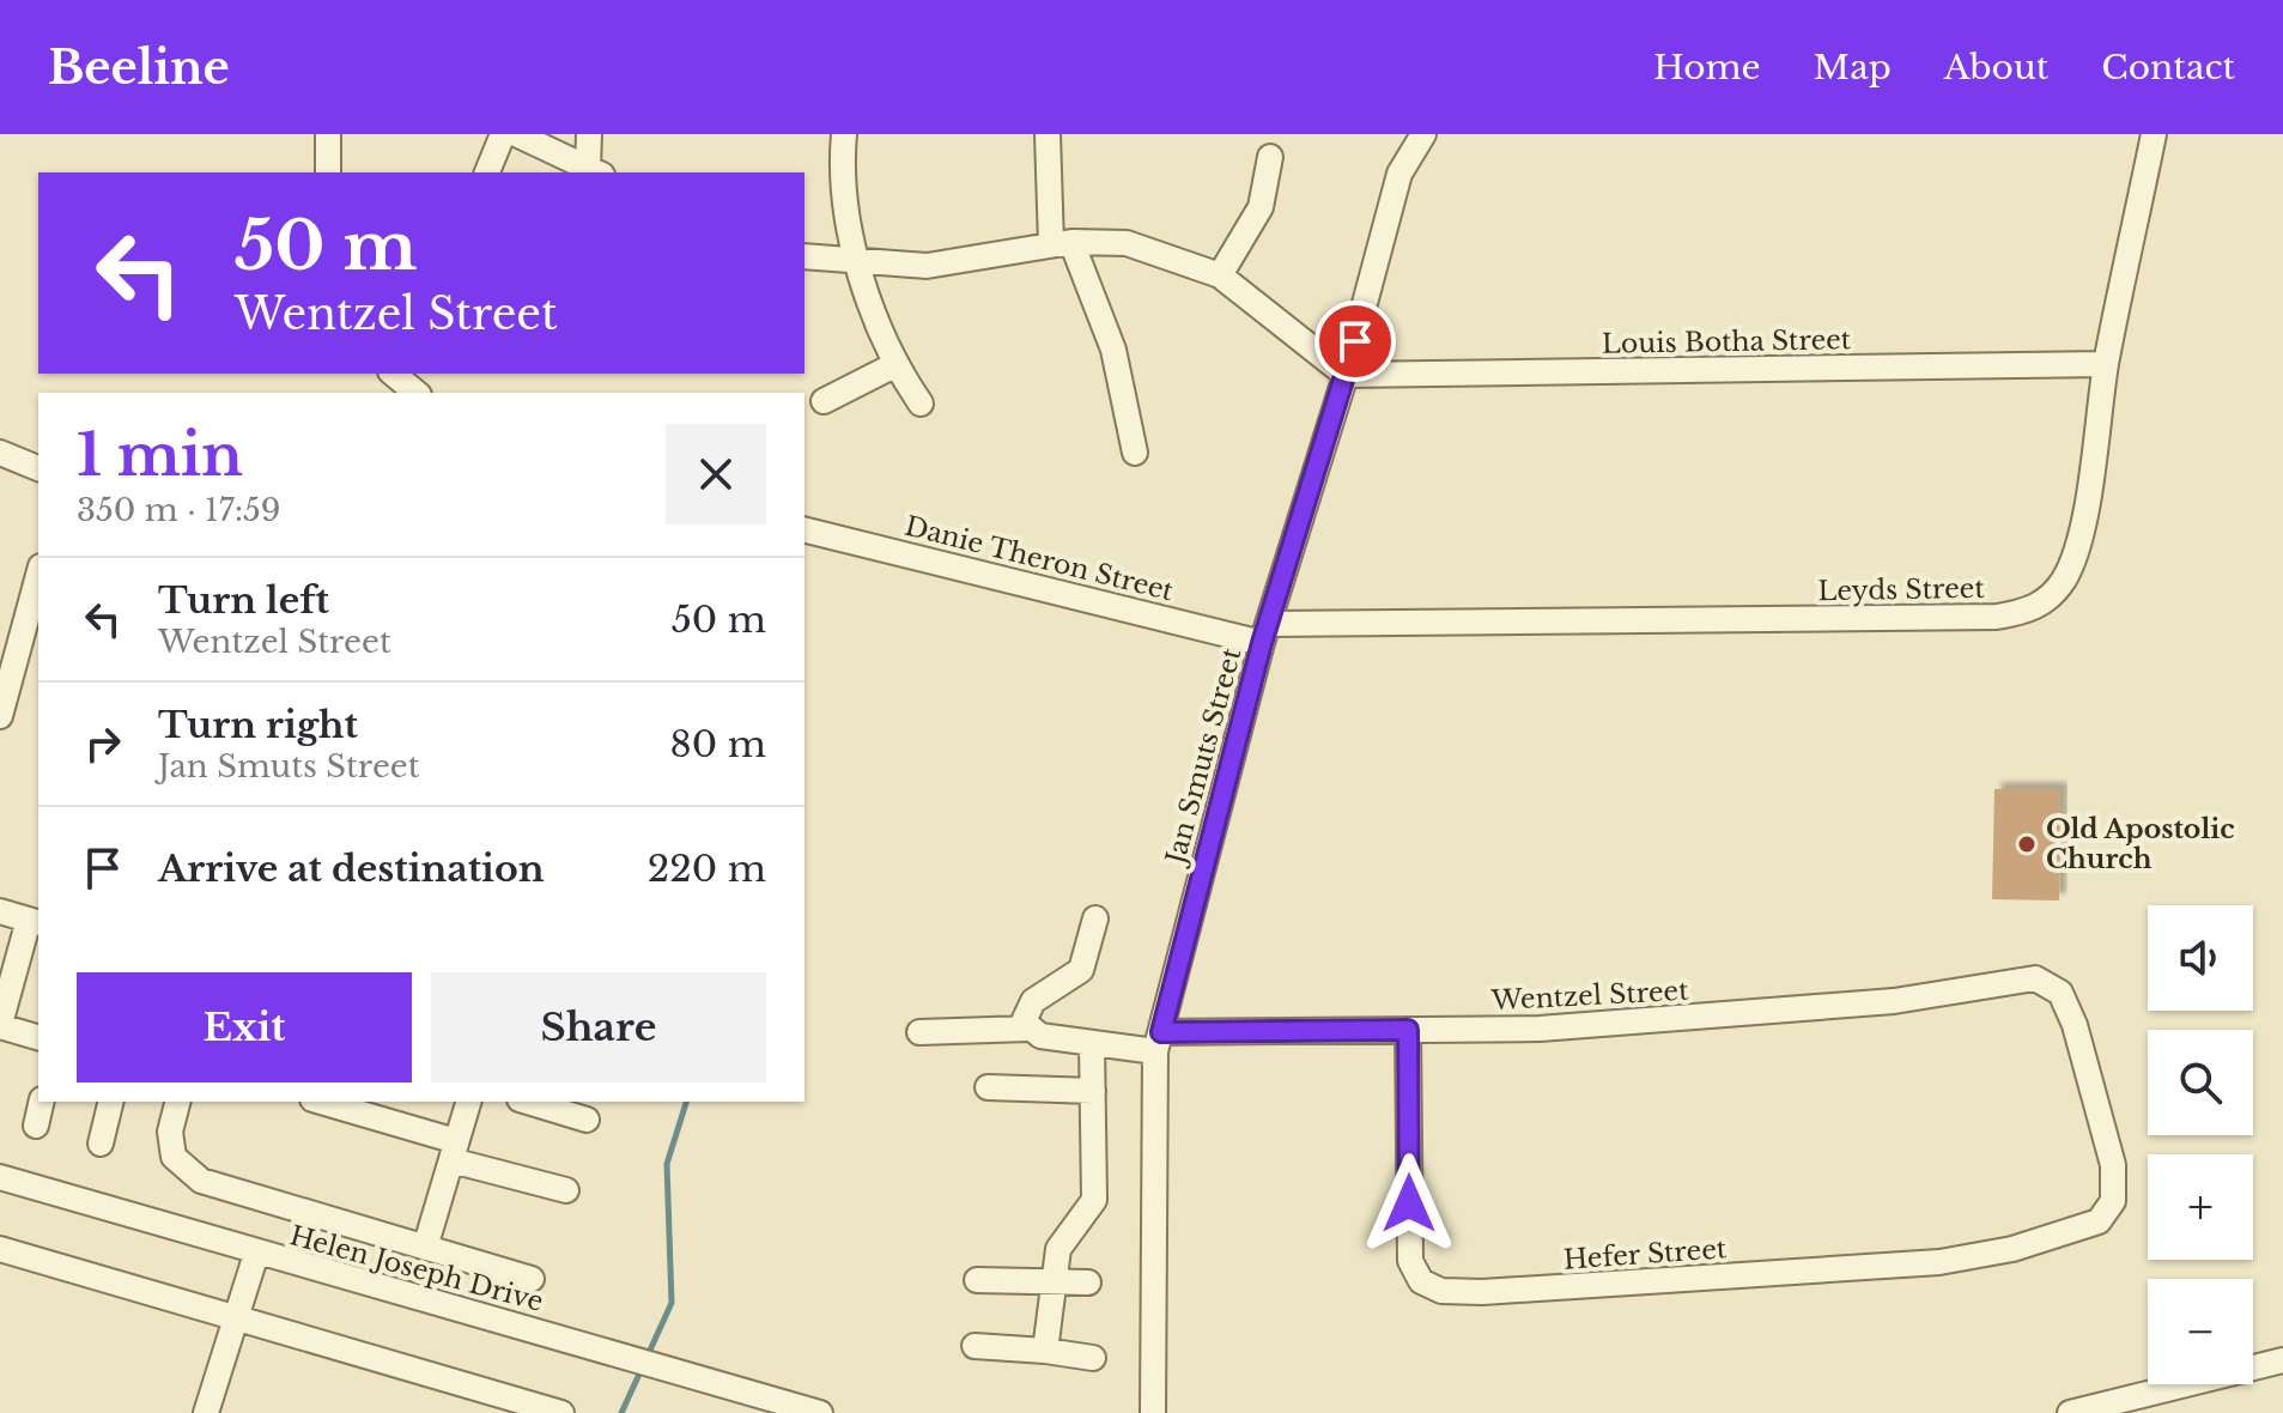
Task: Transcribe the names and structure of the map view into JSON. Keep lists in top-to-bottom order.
{
  "streets": {
    "street": [
      "Louis Botha Street",
      "Danie Theron Street",
      "Leyds Street",
      "Jan Smuts Street",
      "Wentzel Street",
      "Hefer Street",
      "Helen Joseph Drive"
    ]
  },
  "crossings": [
    ["Louis Botha Street", "Leyds Street"],
    ["Louis Botha Street", "Jan Smuts Street"],
    ["Danie Theron Street", "Leyds Street"],
    ["Danie Theron Street", "Jan Smuts Street"],
    ["Leyds Street", "Jan Smuts Street"],
    ["Jan Smuts Street", "Wentzel Street"],
    ["Wentzel Street", "Hefer Street"]
  ],
  "places": ["Old Apostolic Church"],
  "page": {
    "header": "Beeline",
    "nav": [
      "Home",
      "Map",
      "About",
      "Contact"
    ],
    "turn": ["50 m", "Wentzel Street"],
    "heading": ["1 min", "350 m · 17:59"],
    "list": [
      {
        "name": "Turn left",
        "note": "Wentzel Street",
        "value": "50 m"
      },
      {
        "name": "Turn right",
        "note": "Jan Smuts Street",
        "value": "80 m"
      },
      {
        "name": "Arrive at destination",
        "value": "220 m"
      }
    ],
    "map_buttons": ["+", "−"],
    "buttons": ["Exit", "Share"]
  }
}
